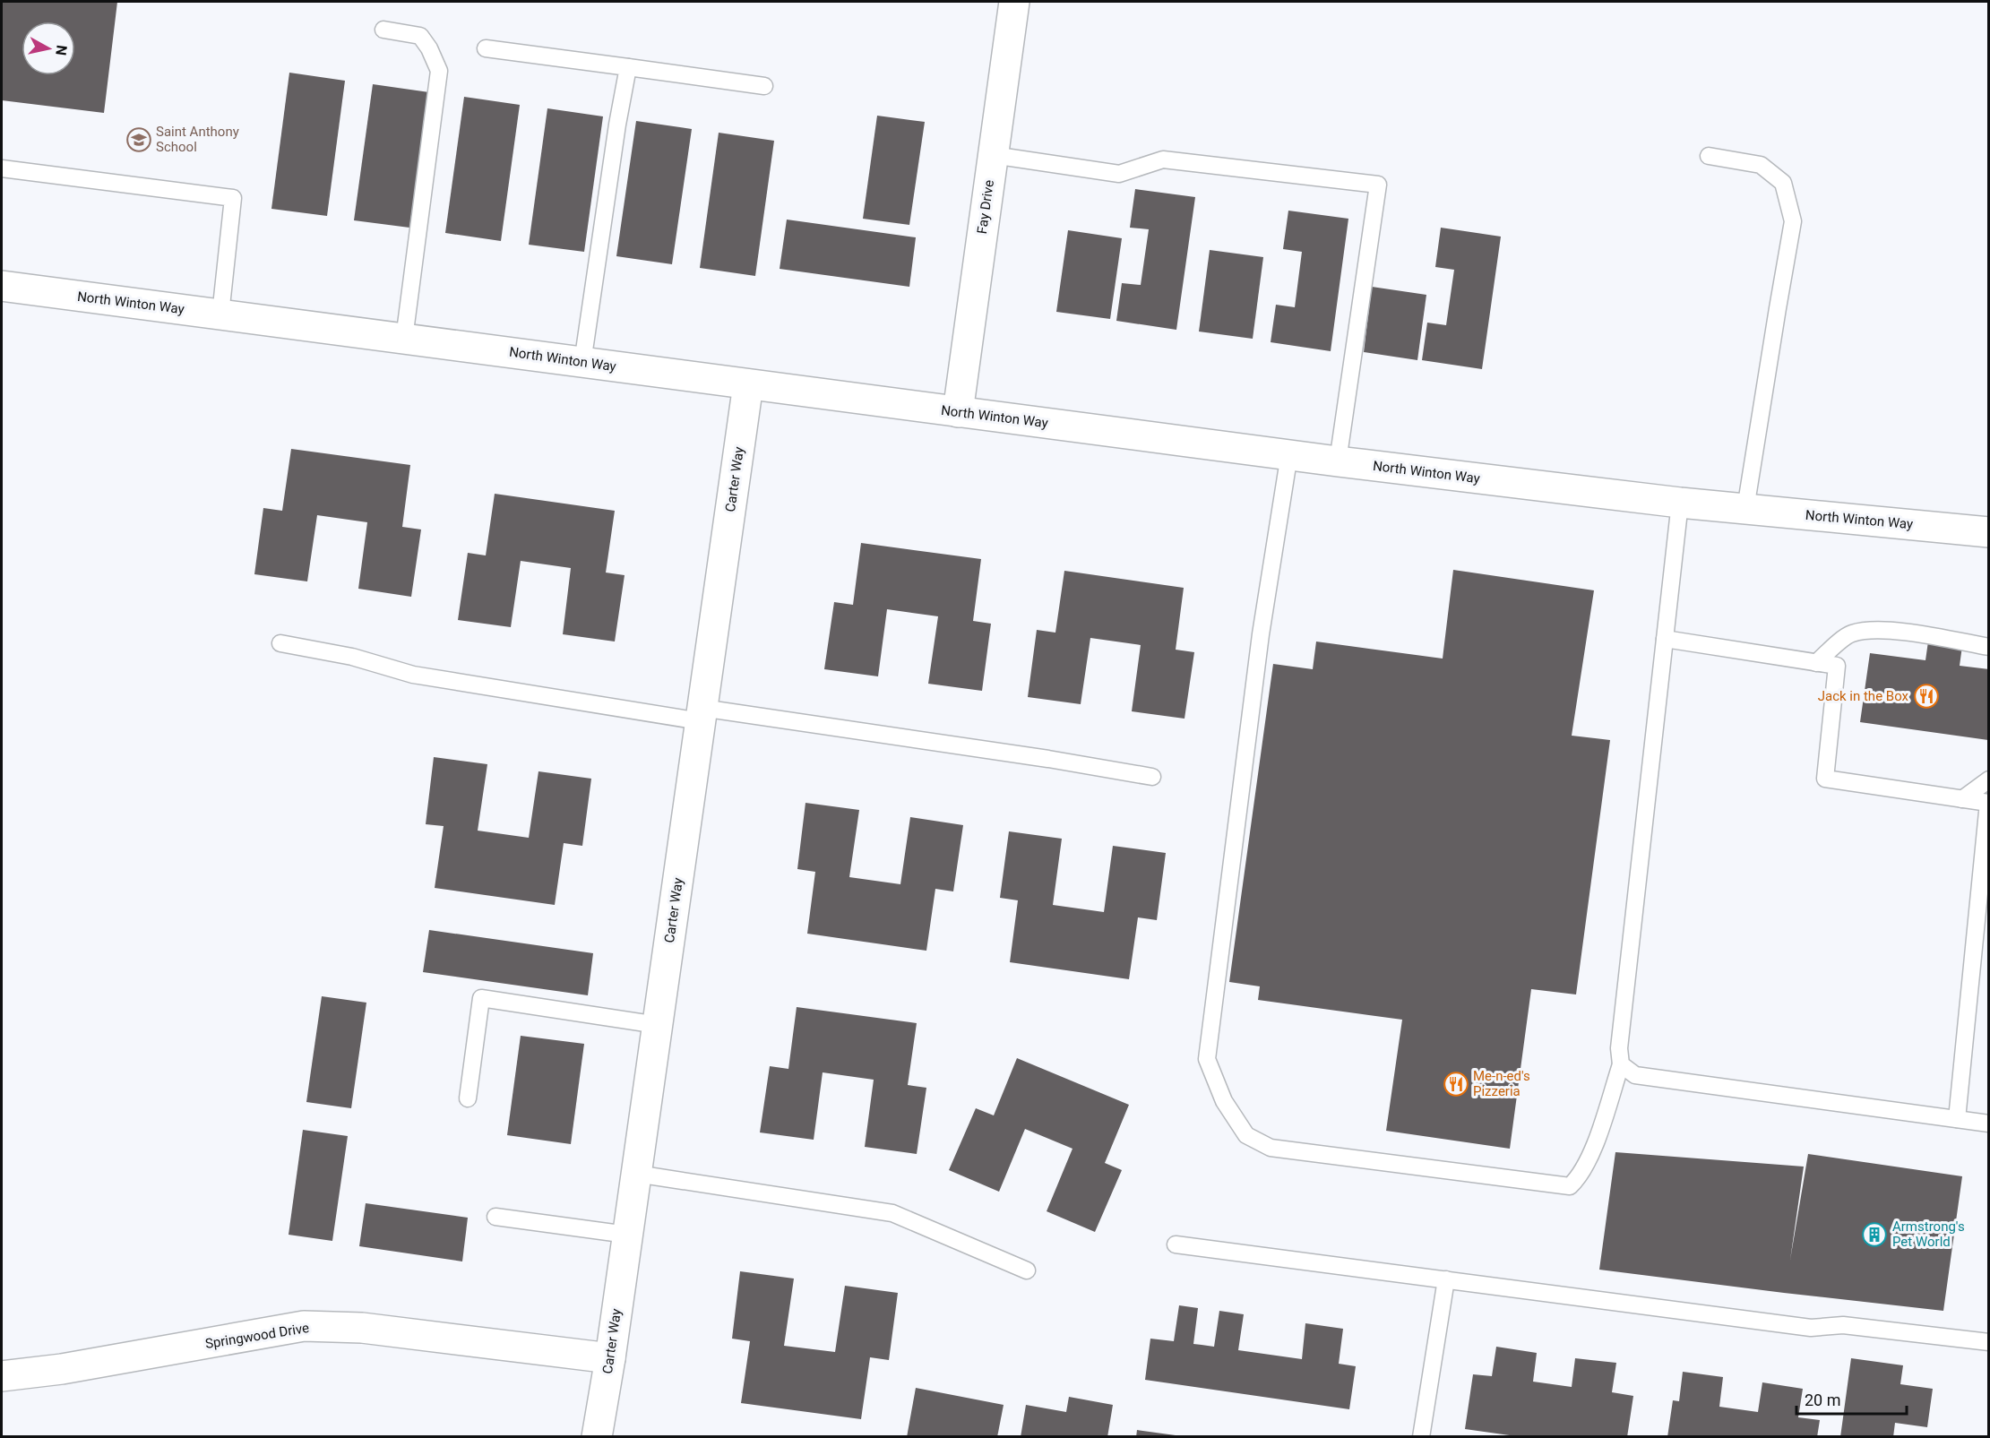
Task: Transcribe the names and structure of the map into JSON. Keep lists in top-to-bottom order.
{
  "streets": {
    "street": [
      "Fay Drive",
      "North Winton Way",
      "Carter Way",
      "Springwood Drive"
    ]
  },
  "crossings": [
    ["Fay Drive", "North Winton Way"],
    ["North Winton Way", "Carter Way"],
    ["Carter Way", "Springwood Drive"]
  ],
  "places": {
    "school or university": ["Saint Anthony School"],
    "restaurant": ["Jack in the Box", "Me-n-ed's Pizzeria"],
    "building": ["Armstrong's Pet World"]
  },
  "scale_bar": "20 m",
  "north": "right"
}
